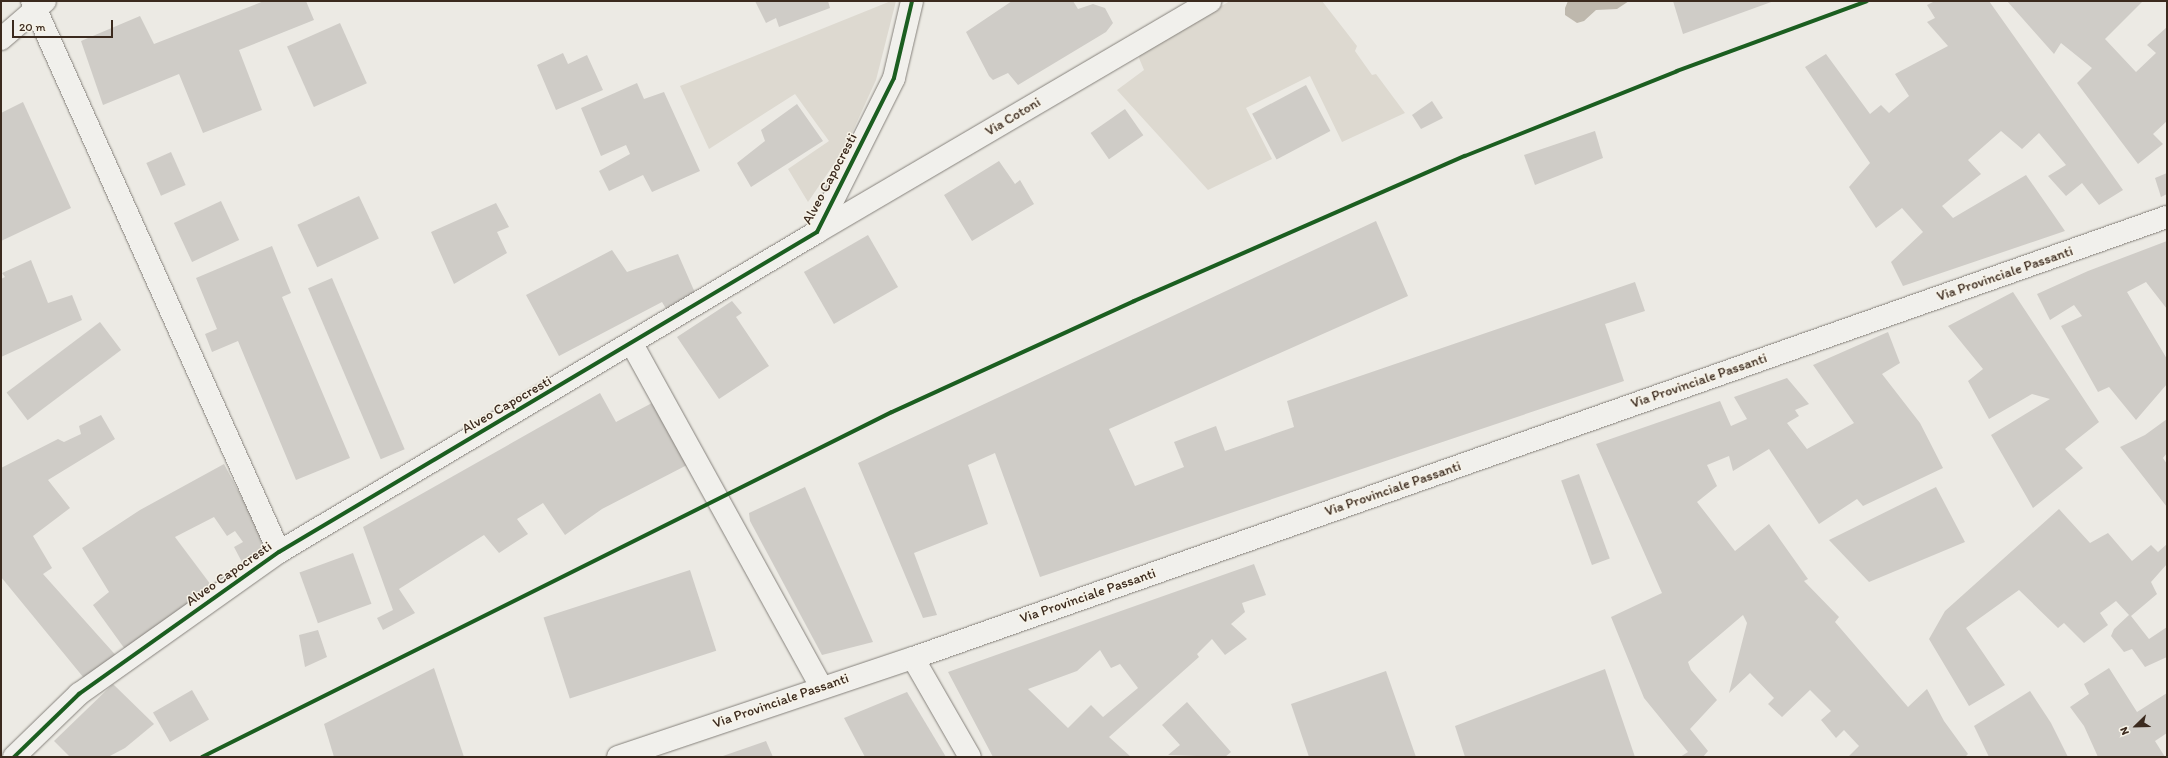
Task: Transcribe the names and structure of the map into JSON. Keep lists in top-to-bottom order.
{
  "streets": {
    "street": ["Via Cotoni", "Alveo Capocresti", "Via Provinciale Passanti"]
  },
  "crossings": [
    ["Via Cotoni", "Alveo Capocresti"]
  ],
  "scale_bar": "20 m",
  "north": "bottom left"
}
